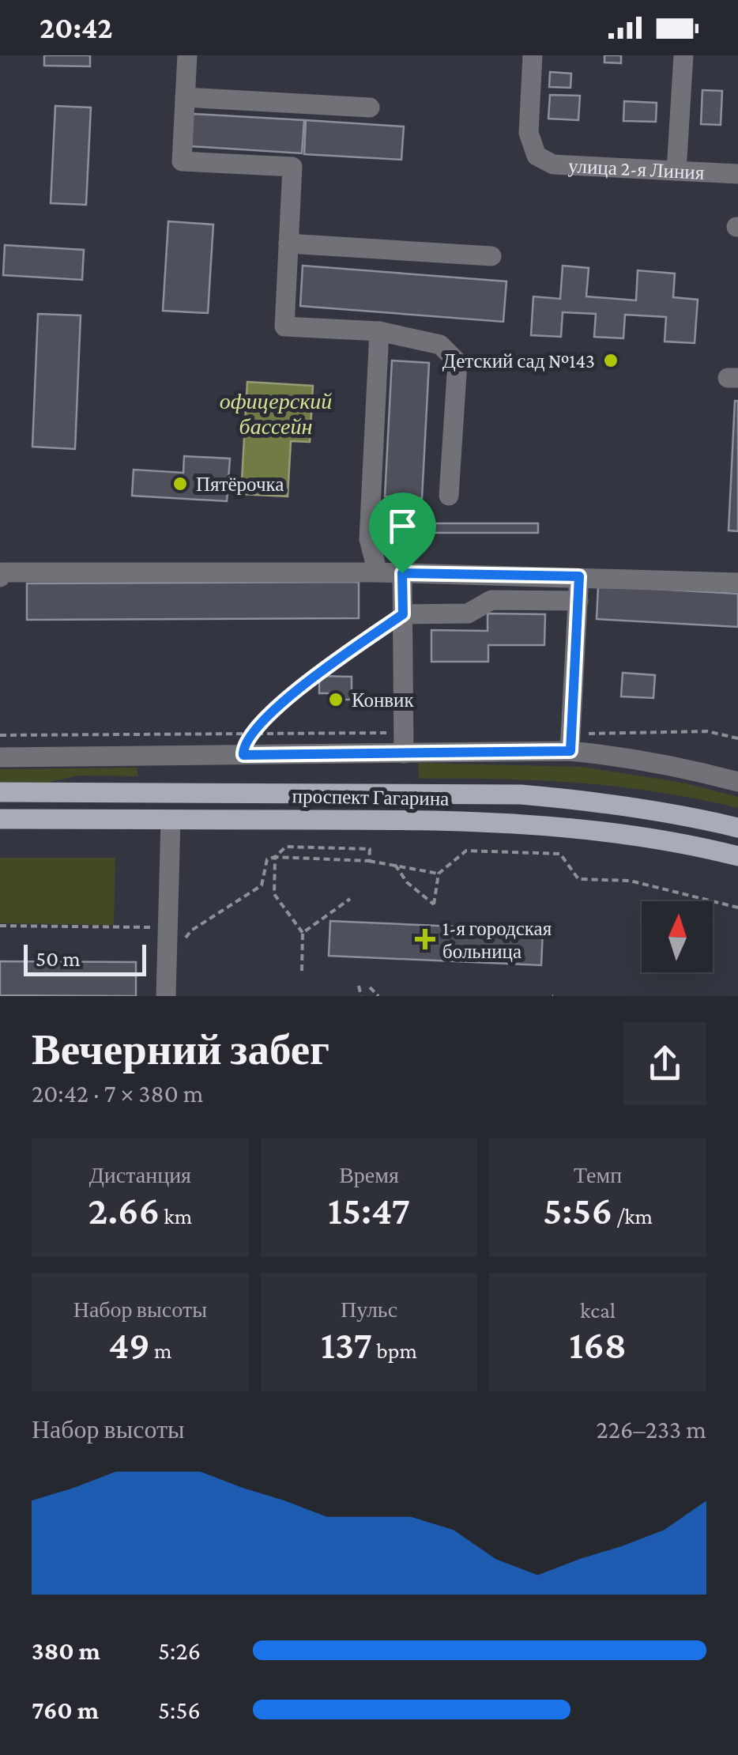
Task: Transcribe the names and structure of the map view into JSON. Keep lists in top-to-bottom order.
{
  "streets": {
    "main road": ["проспект Гагарина"],
    "street": ["улица 2-я Линия"]
  },
  "water": ["офицерский бассейн"],
  "places": {
    "other": ["Детский сад №143", "Пятёрочка", "Конвик"],
    "health": ["1-я городская больница"]
  },
  "scale_bar": "50 m",
  "north": "top",
  "page": {
    "status": "20:42",
    "scale": "50 m",
    "heading": ["Вечерний забег", "20:42 · 7 × 380 m"],
    "stats": [
      ["Дистанция", "2.66 km"],
      ["Время", "15:47"],
      ["Темп", "5:56 /km"],
      ["Набор высоты", "49 m"],
      ["Пульс", "137 bpm"],
      ["kcal", "168"]
    ],
    "chart": ["Набор высоты", "226–233 m"],
    "list": [
      {
        "name": "380 m",
        "note": "5:26"
      },
      {
        "name": "760 m",
        "note": "5:56"
      }
    ]
  }
}
